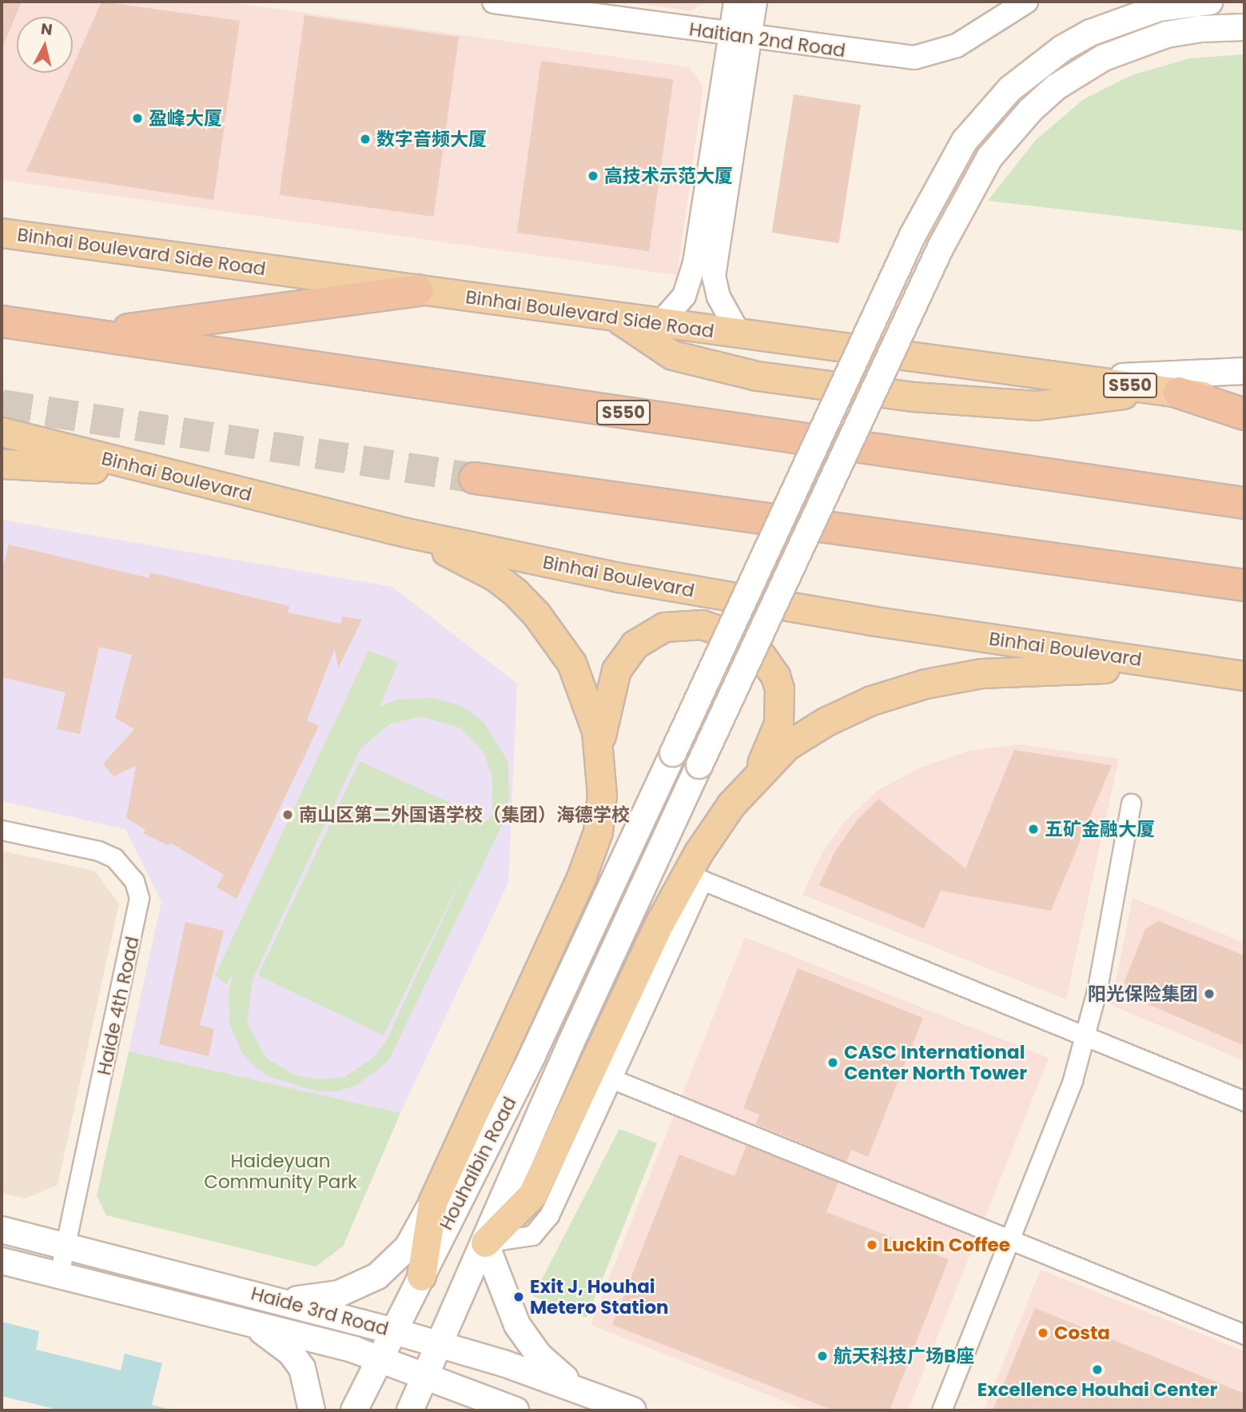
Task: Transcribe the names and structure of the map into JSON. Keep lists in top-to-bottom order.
{
  "streets": {
    "highway": ["S550"],
    "main road": [
      "Binhai Boulevard Side Road",
      "Binhai Boulevard",
      "Houhaibin Road",
      "Haide 3rd Road"
    ],
    "street": ["Haitian 2nd Road", "Haide 4th Road"]
  },
  "crossings": [
    ["Haide 4th Road", "Haide 3rd Road"],
    ["Houhaibin Road", "Haide 3rd Road"]
  ],
  "parks": ["Haideyuan Community Park"],
  "places": [
    "盈峰大厦",
    "数字音频大厦",
    "高技术示范大厦",
    "南山区第二外国语学校（集团）海德学校",
    "五矿金融大厦",
    "阳光保险集团",
    "CASC International Center North Tower",
    "Luckin Coffee",
    "Exit J, Houhai Metero Station",
    "Costa",
    "航天科技广场B座",
    "Excellence Houhai Center"
  ],
  "north": "top"
}
